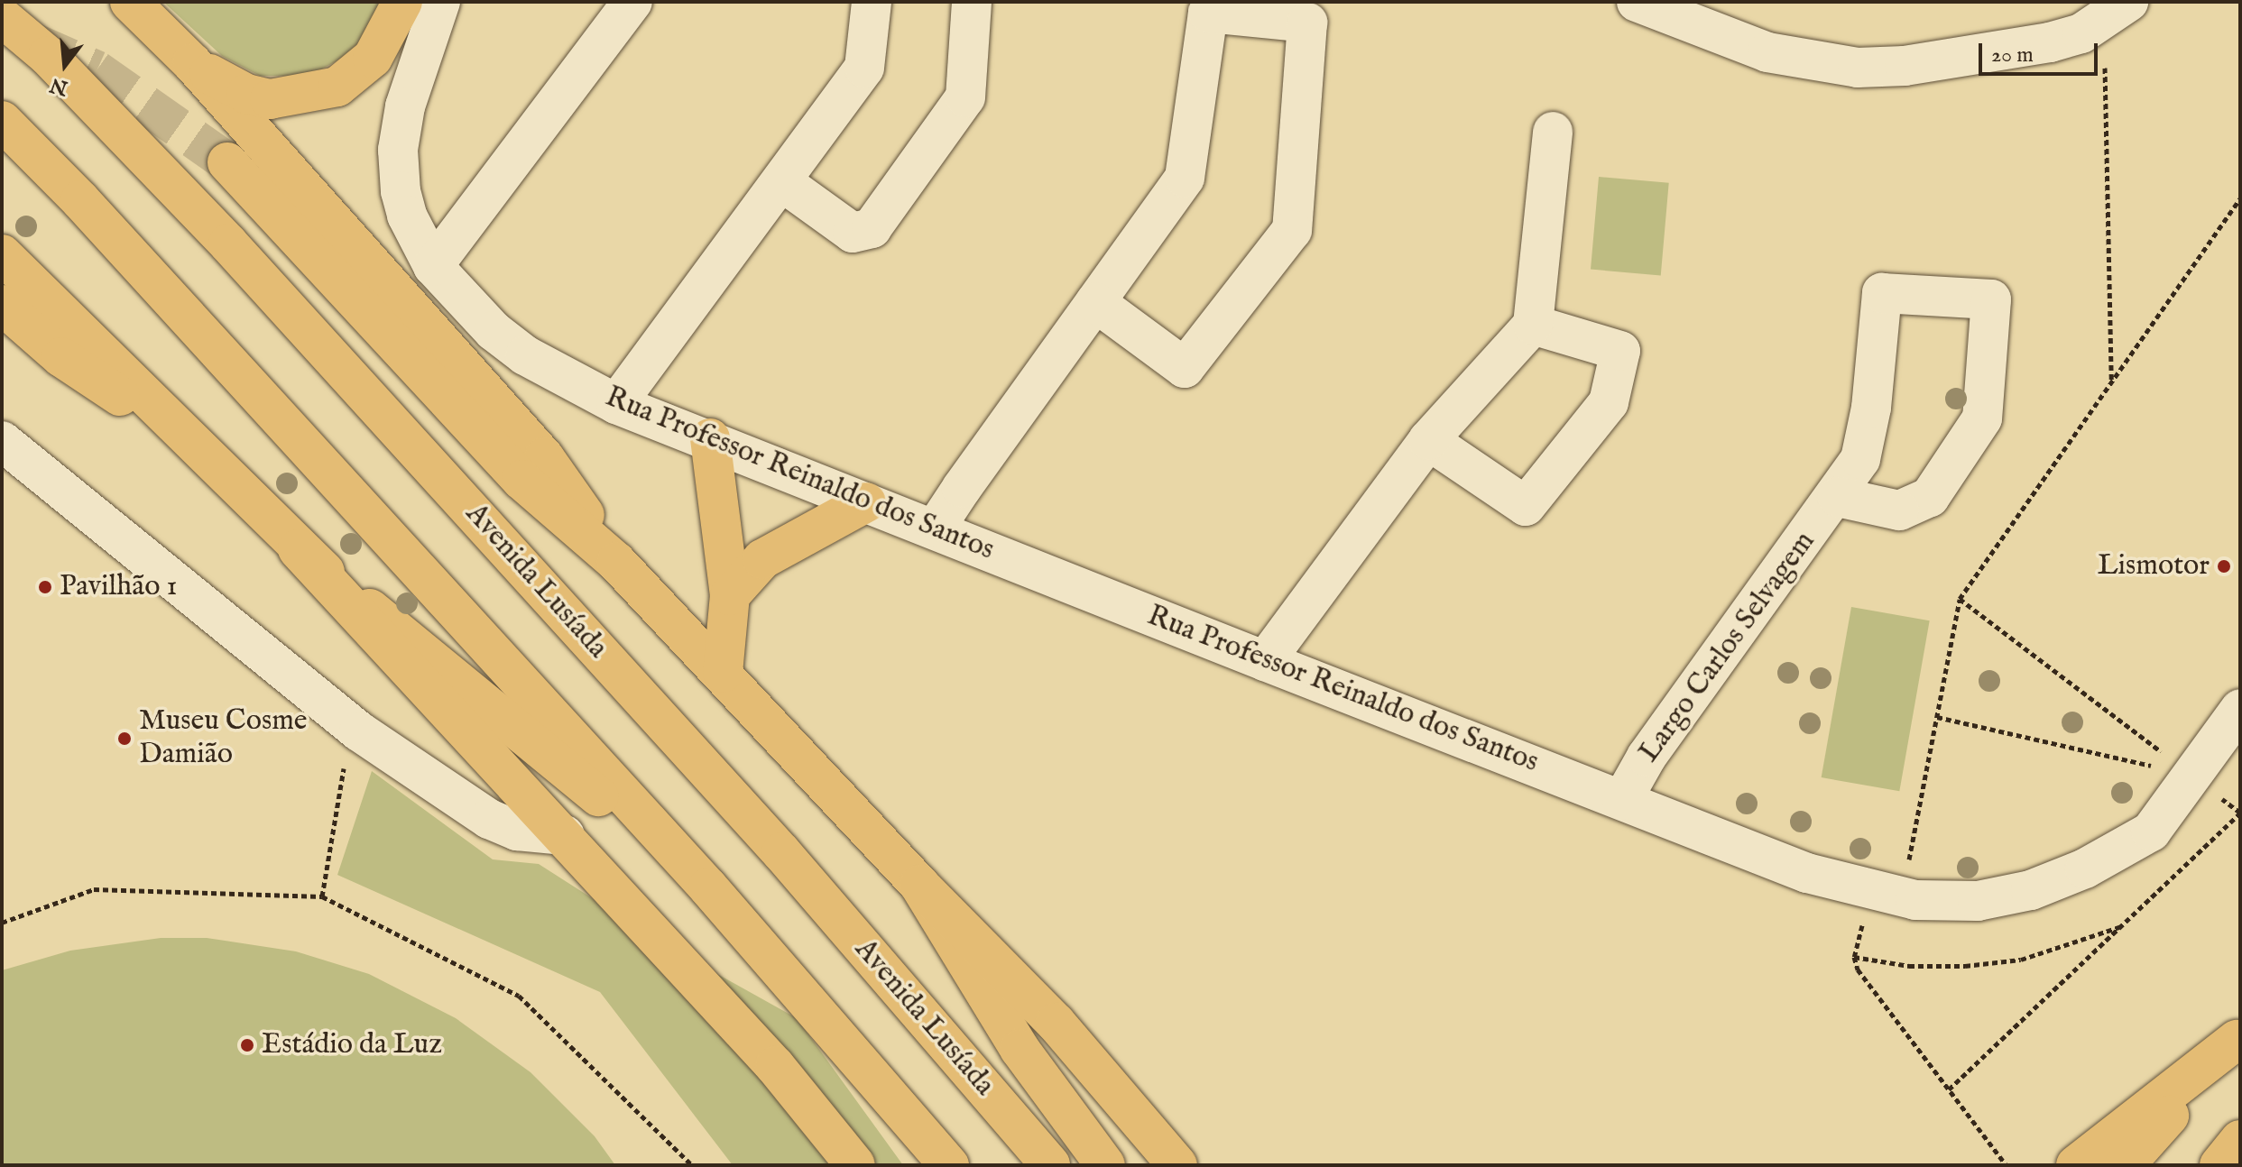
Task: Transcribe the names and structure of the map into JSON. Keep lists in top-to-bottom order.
{
  "streets": {
    "main road": ["Avenida Lusíada"],
    "street": ["Rua Professor Reinaldo dos Santos", "Largo Carlos Selvagem"]
  },
  "crossings": [
    ["Rua Professor Reinaldo dos Santos", "Largo Carlos Selvagem"]
  ],
  "places": [
    "Lismotor",
    "Pavilhão 1",
    "Museu Cosme Damião",
    "Estádio da Luz"
  ],
  "scale_bar": "20 m",
  "north": "bottom"
}
